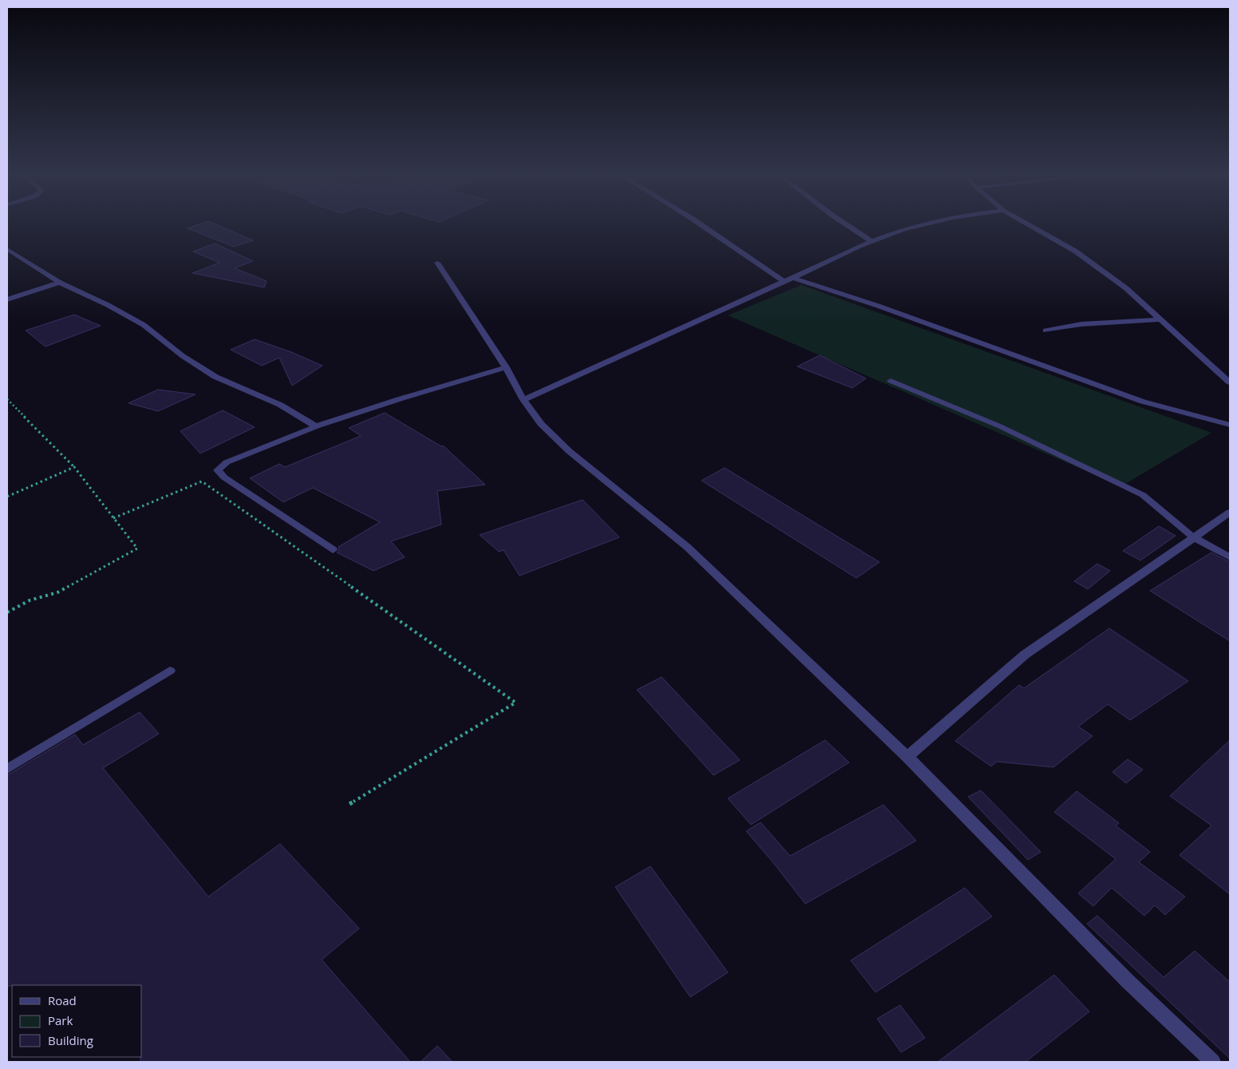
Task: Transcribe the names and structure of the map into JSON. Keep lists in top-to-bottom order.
{
  "legend": ["Road", "Park", "Building"]
}
